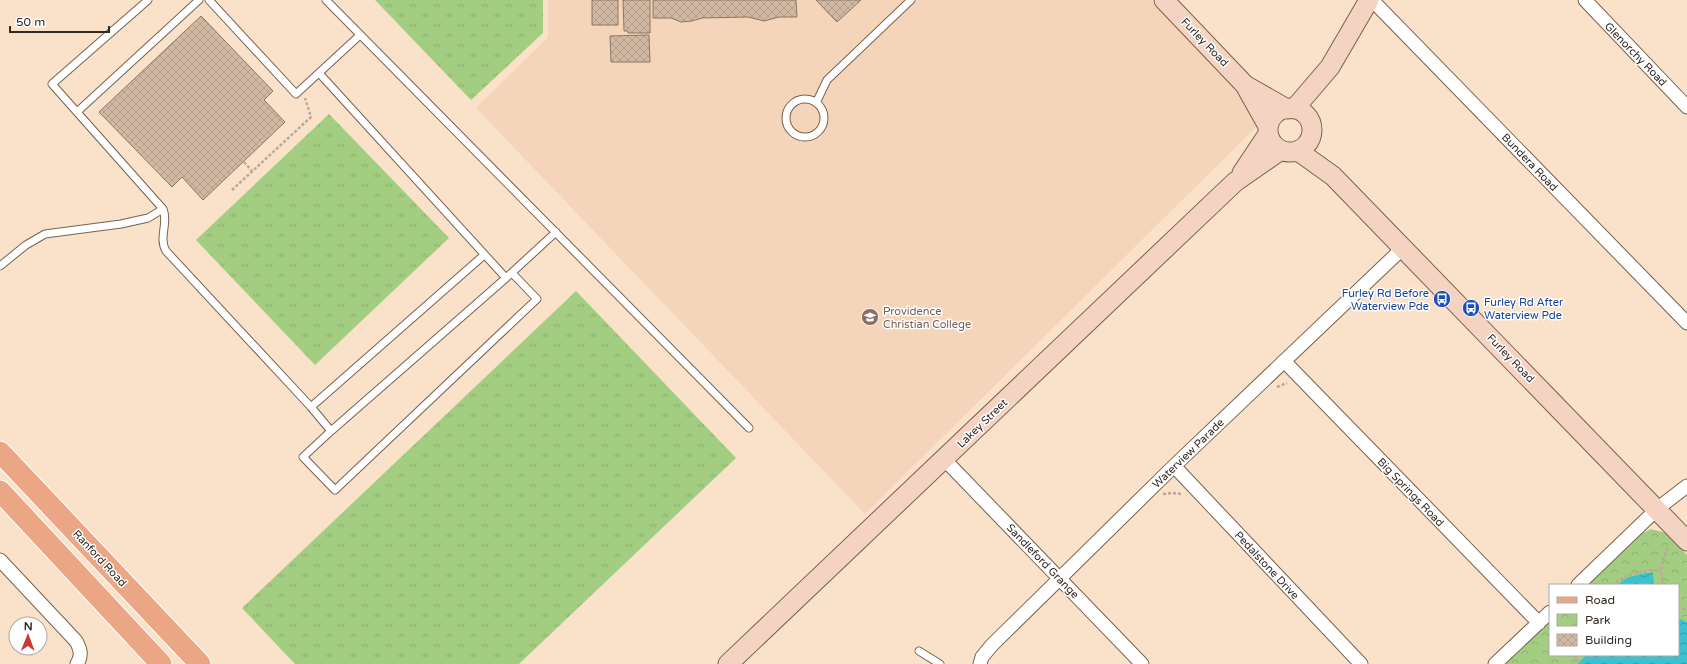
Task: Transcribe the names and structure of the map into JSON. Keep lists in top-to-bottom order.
{
  "streets": {
    "main road": ["Ranford Road"],
    "street": [
      "Furley Road",
      "Glenorchy Road",
      "Bundera Road",
      "Lakey Street",
      "Waterview Parade",
      "Big Springs Road",
      "Sandleford Grange",
      "Pedalstone Drive"
    ]
  },
  "crossings": [
    ["Furley Road", "Lakey Street"],
    ["Furley Road", "Waterview Parade"],
    ["Lakey Street", "Sandleford Grange"],
    ["Waterview Parade", "Big Springs Road"],
    ["Waterview Parade", "Sandleford Grange"],
    ["Waterview Parade", "Pedalstone Drive"]
  ],
  "places": {
    "bus stop": ["Furley Rd Before Waterview Pde", "Furley Rd After Waterview Pde"],
    "school or university": ["Providence Christian College"]
  },
  "legend": ["Road", "Park", "Building"],
  "scale_bar": "50 m",
  "north": "top"
}
